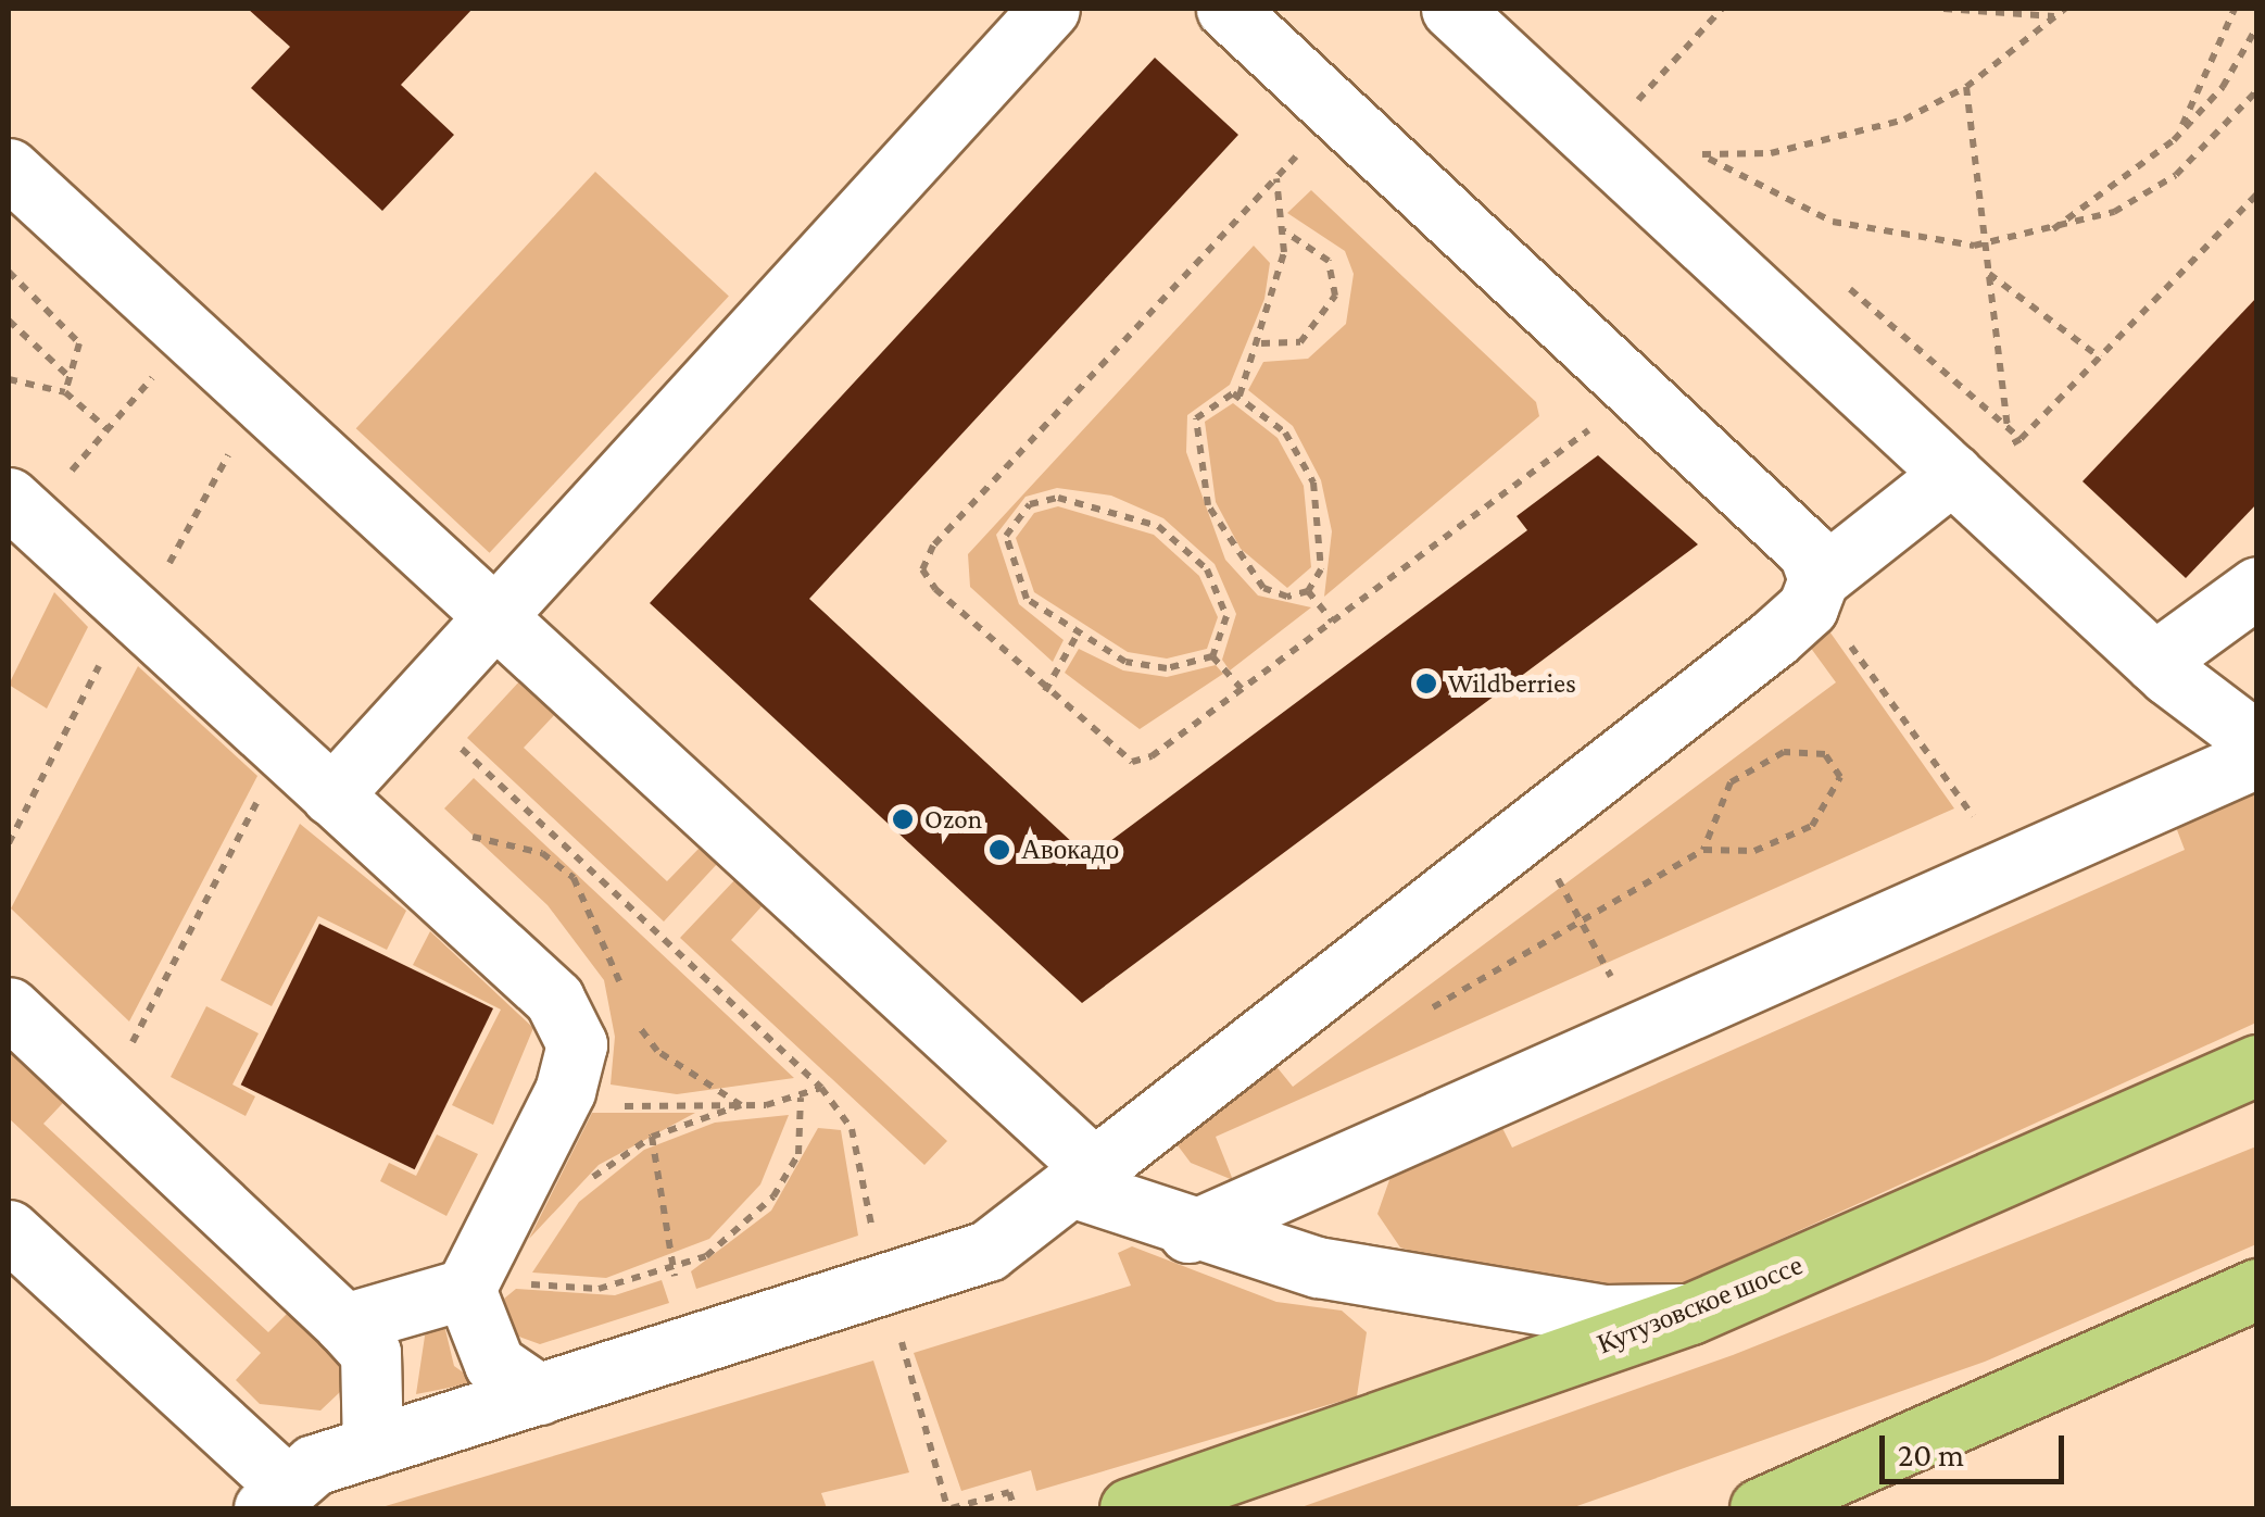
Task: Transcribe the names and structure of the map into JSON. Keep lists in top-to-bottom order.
{
  "streets": {
    "main road": ["Кутузовское шоссе"]
  },
  "places": ["Wildberries", "Ozon", "Авокадо"],
  "scale_bar": "20 m"
}
